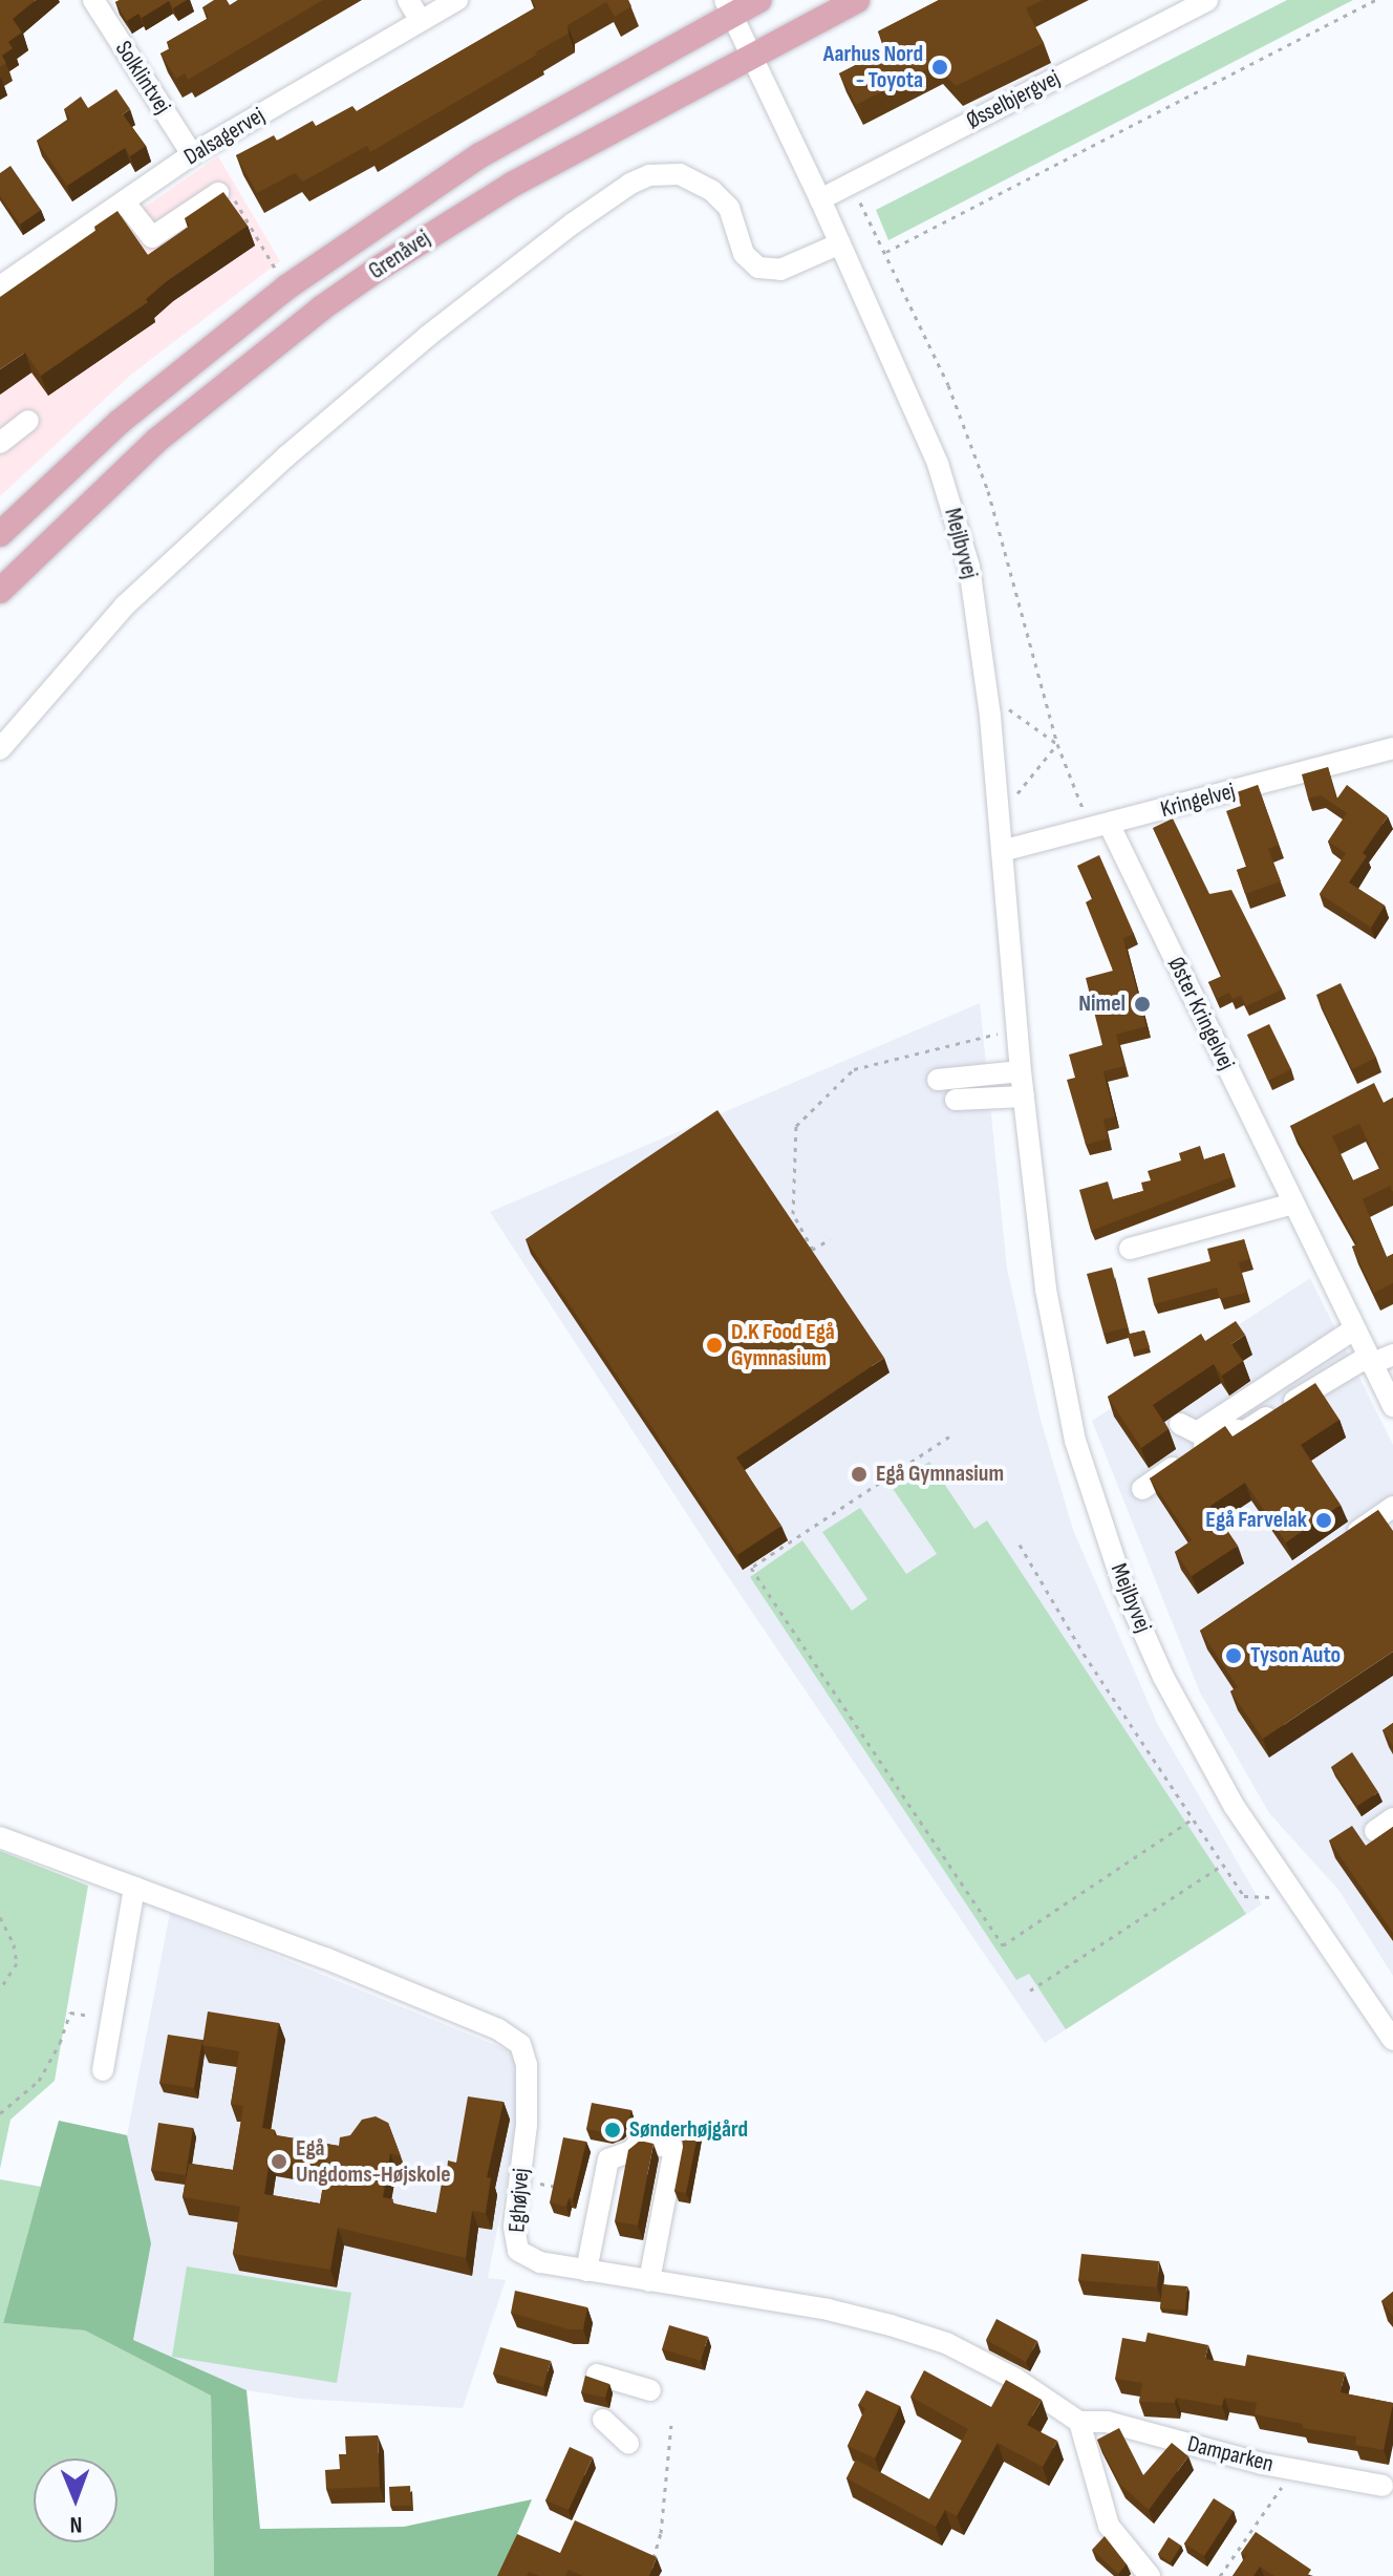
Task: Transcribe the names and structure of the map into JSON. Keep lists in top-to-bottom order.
{
  "streets": {
    "main road": ["Grenåvej"],
    "street": [
      "Solklintvej",
      "Øsselbjergvej",
      "Dalsagervej",
      "Mejlbyvej",
      "Kringelvej",
      "Øster Kringelvej",
      "Eghøjvej",
      "Damparken"
    ]
  },
  "crossings": [
    ["Solklintvej", "Dalsagervej"],
    ["Øsselbjergvej", "Mejlbyvej"],
    ["Grenåvej", "Mejlbyvej"],
    ["Mejlbyvej", "Kringelvej"],
    ["Kringelvej", "Øster Kringelvej"],
    ["Eghøjvej", "Damparken"]
  ],
  "places": [
    "Aarhus Nord - Toyota",
    "Nimel",
    "D.K Food Egå Gymnasium",
    "Egå Gymnasium",
    "Egå Farvelak",
    "Tyson Auto",
    "Sønderhøjgård",
    "Egå Ungdoms-Højskole"
  ],
  "north": "bottom"
}
